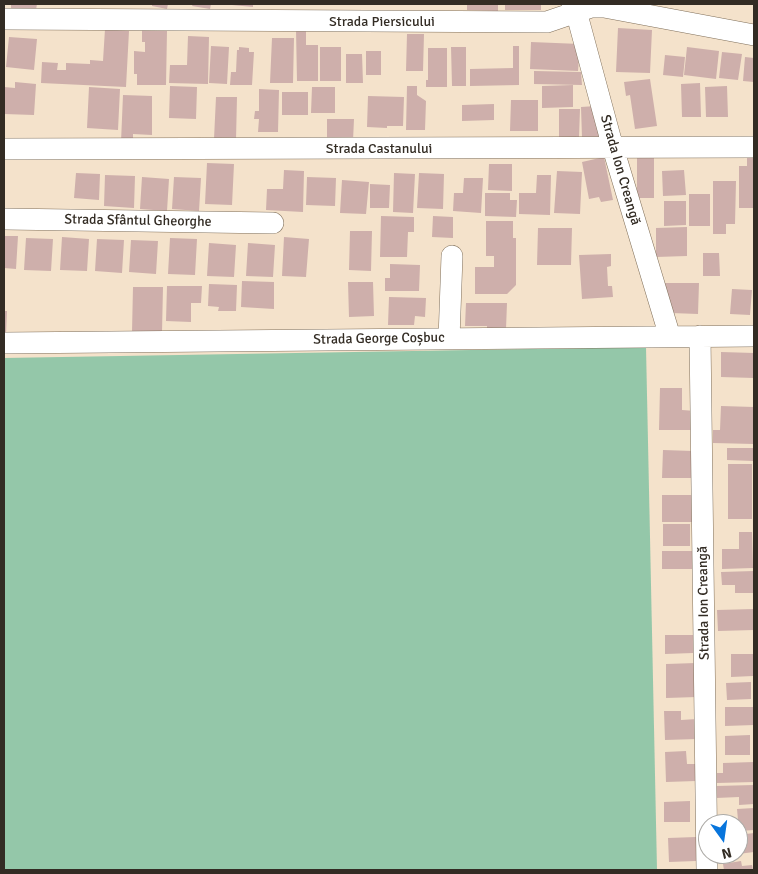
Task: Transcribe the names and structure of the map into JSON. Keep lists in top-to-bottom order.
{
  "streets": {
    "street": [
      "Strada Piersicului",
      "Strada Castanului",
      "Strada Ion Creangă",
      "Strada Sfântul Gheorghe",
      "Strada George Coșbuc"
    ]
  },
  "crossings": [
    ["Strada Piersicului", "Strada Ion Creangă"],
    ["Strada Castanului", "Strada Ion Creangă"],
    ["Strada Ion Creangă", "Strada George Coșbuc"]
  ],
  "north": "bottom"
}
